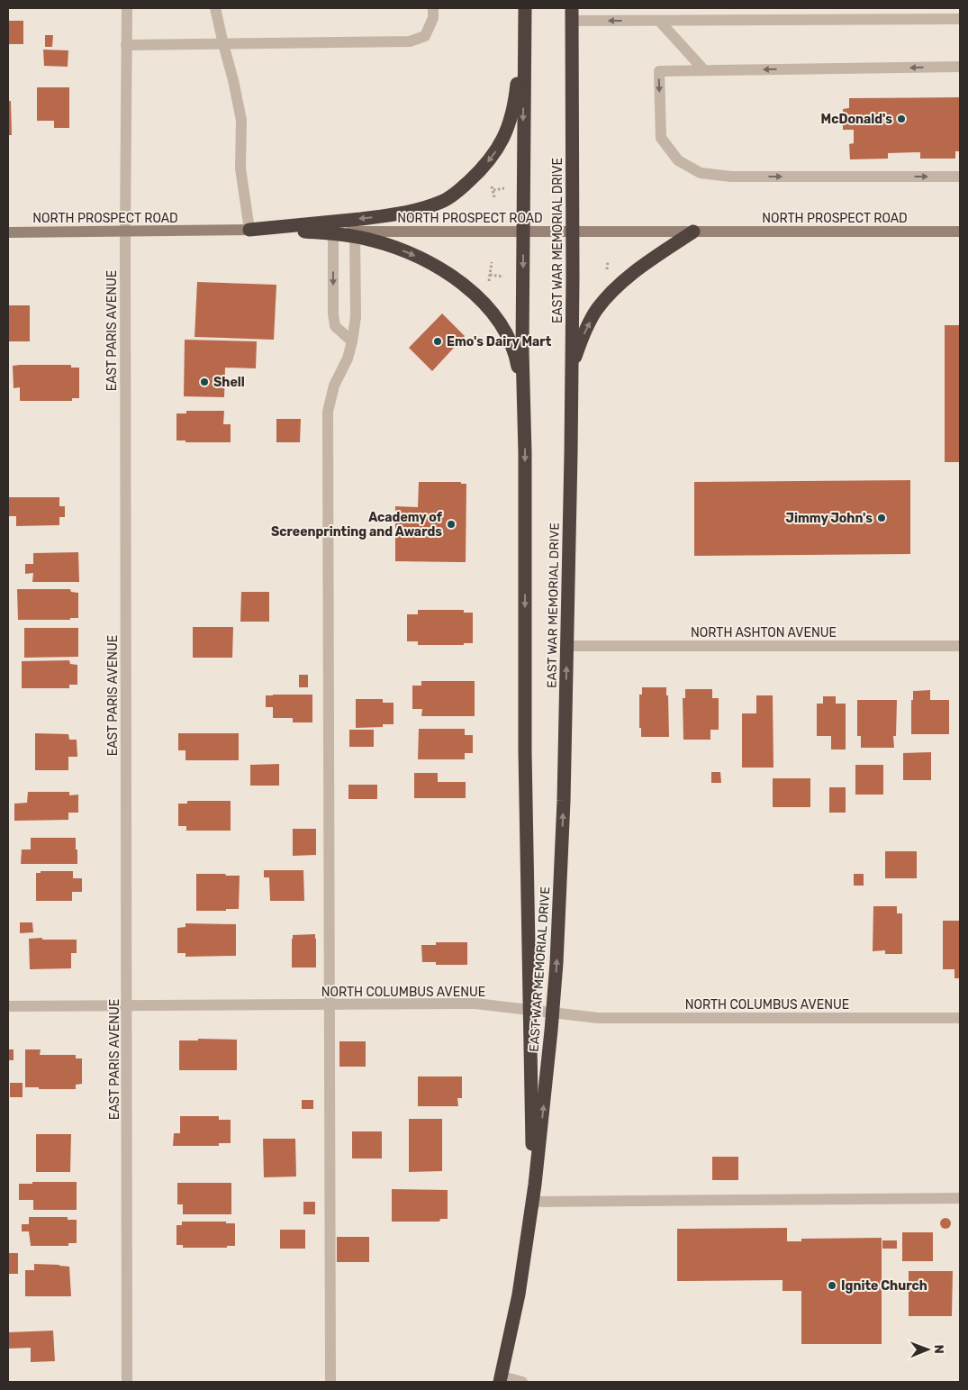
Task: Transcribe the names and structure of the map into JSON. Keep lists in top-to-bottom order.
{
  "streets": {
    "highway": ["EAST WAR MEMORIAL DRIVE"],
    "main road": ["NORTH PROSPECT ROAD"],
    "street": ["EAST PARIS AVENUE", "NORTH ASHTON AVENUE", "NORTH COLUMBUS AVENUE"]
  },
  "crossings": [
    ["NORTH PROSPECT ROAD", "EAST WAR MEMORIAL DRIVE"],
    ["NORTH PROSPECT ROAD", "EAST PARIS AVENUE"],
    ["EAST WAR MEMORIAL DRIVE", "NORTH ASHTON AVENUE"],
    ["EAST WAR MEMORIAL DRIVE", "NORTH COLUMBUS AVENUE"],
    ["EAST PARIS AVENUE", "NORTH COLUMBUS AVENUE"]
  ],
  "places": [
    "McDonald's",
    "Emo's Dairy Mart",
    "Shell",
    "Jimmy John's",
    "Academy of Screenprinting and Awards",
    "Ignite Church"
  ],
  "north": "right"
}
